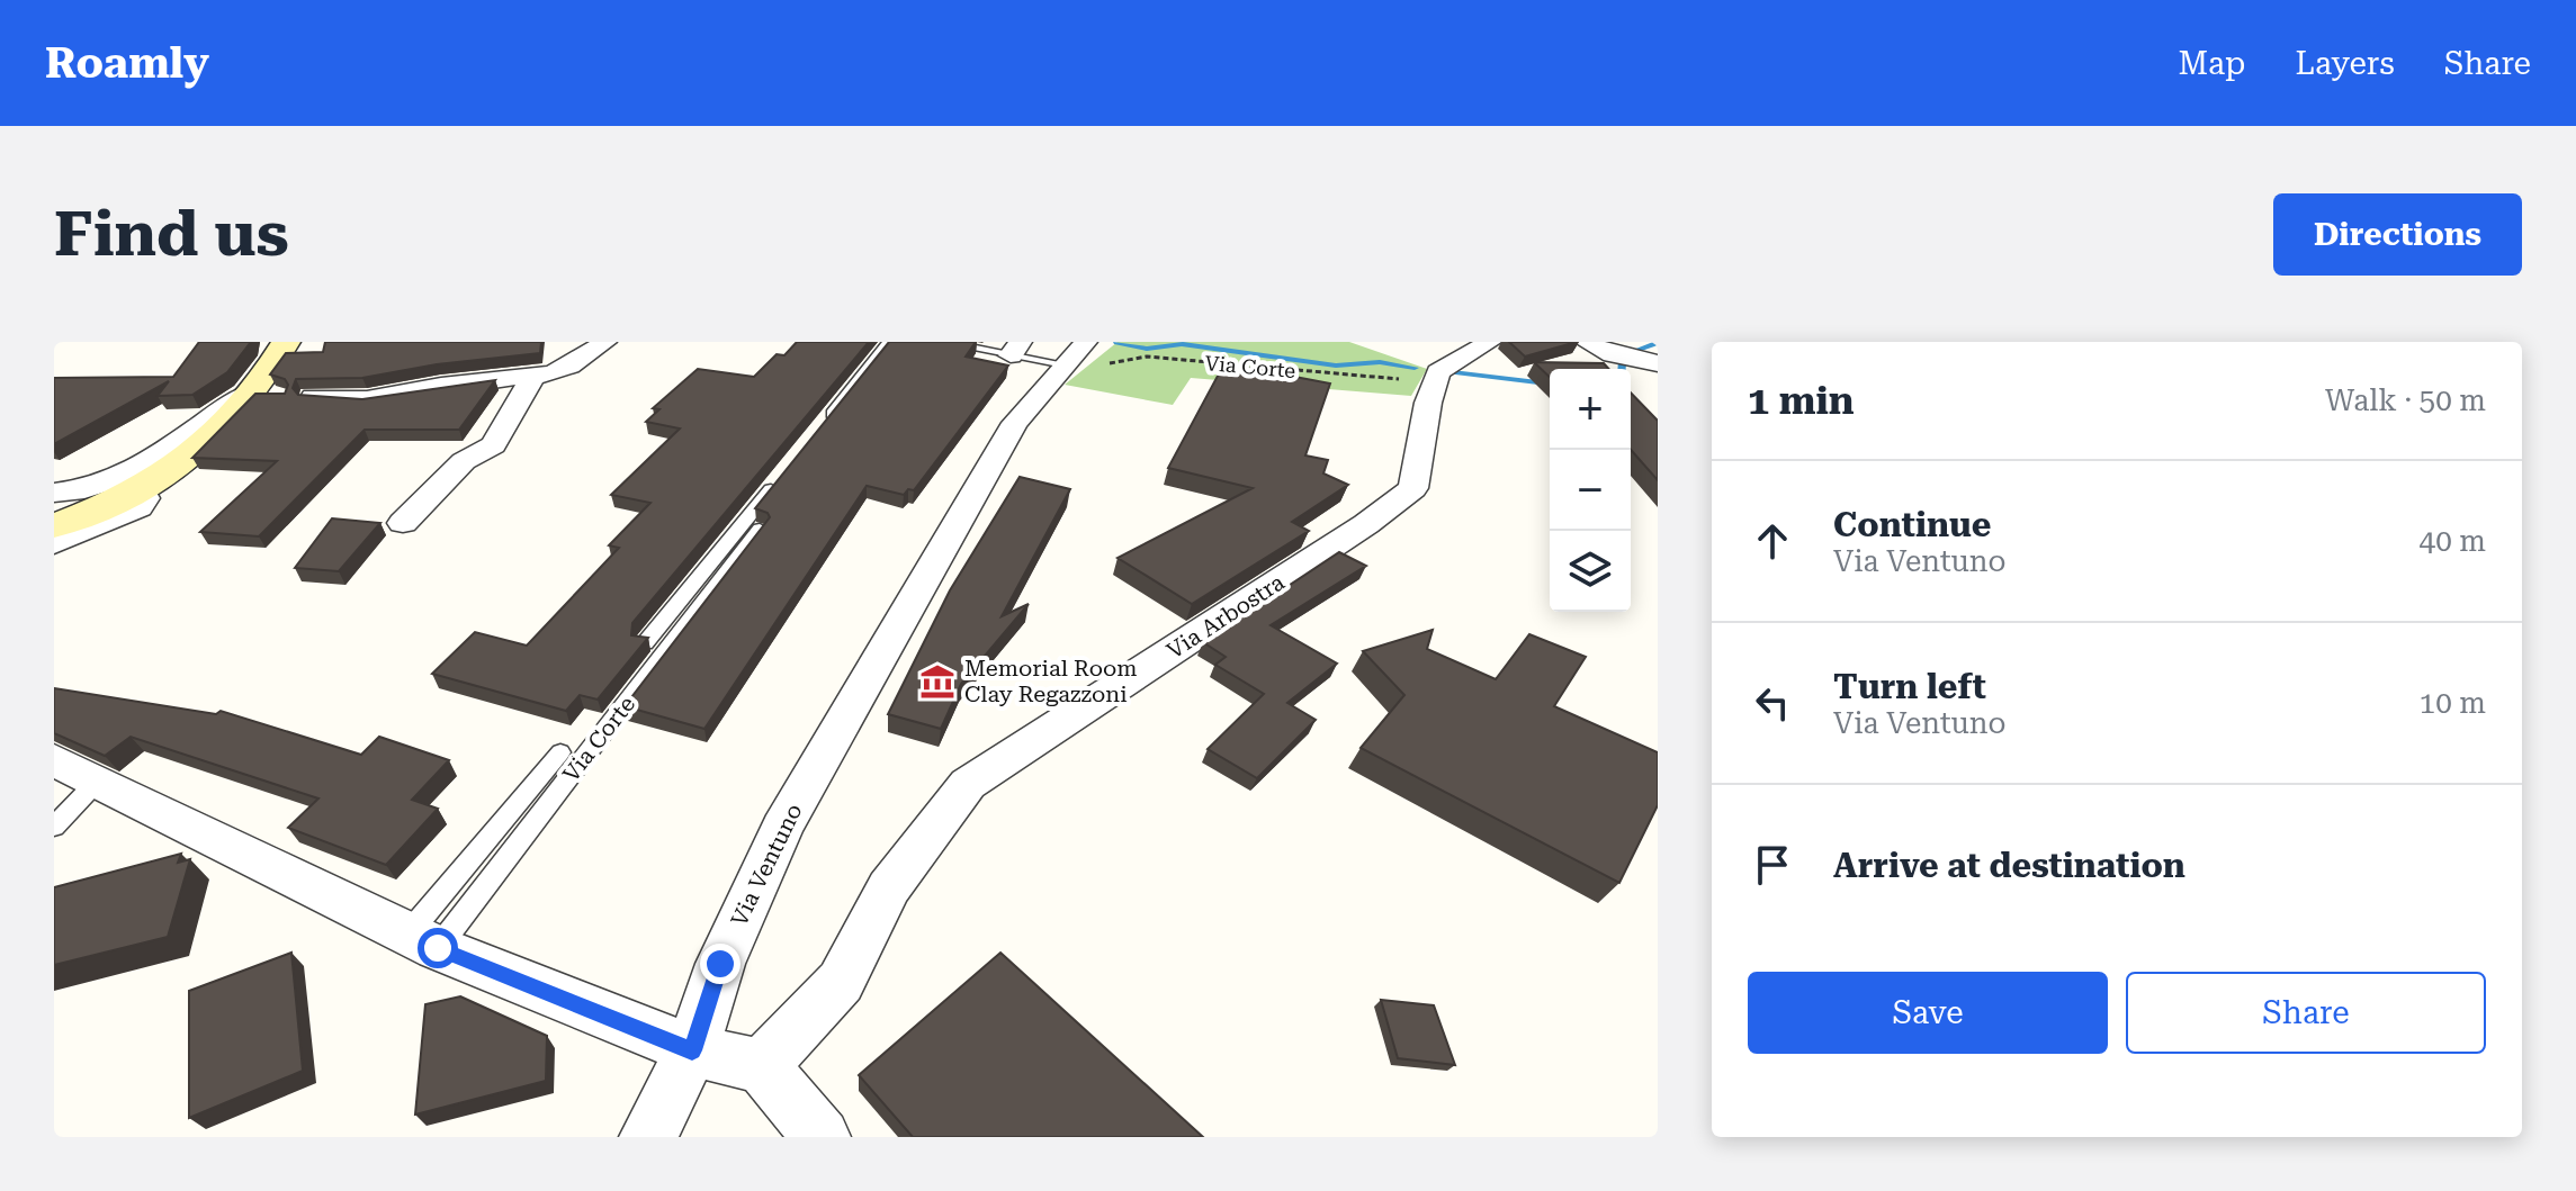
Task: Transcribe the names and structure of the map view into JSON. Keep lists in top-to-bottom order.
{
  "streets": {
    "street": ["Via Arbostra", "Via Ventuno"],
    "lane": ["Via Corte"]
  },
  "crossings": [
    ["Via Corte", "Via Arbostra"],
    ["Via Corte", "Via Ventuno"]
  ],
  "places": {
    "museum": ["Memorial Room Clay Regazzoni"]
  },
  "page": {
    "header": "Roamly",
    "nav": ["Map", "Layers", "Share"],
    "buttons": [
      "Directions",
      ["Save", "Share"]
    ],
    "title": "Find us",
    "heading": ["1 min", "Walk · 50 m"],
    "map_buttons": ["+", "−"],
    "list": [
      ["Continue", "Via Ventuno", "40 m"],
      ["Turn left", "Via Ventuno", "10 m"],
      "Arrive at destination"
    ]
  }
}
